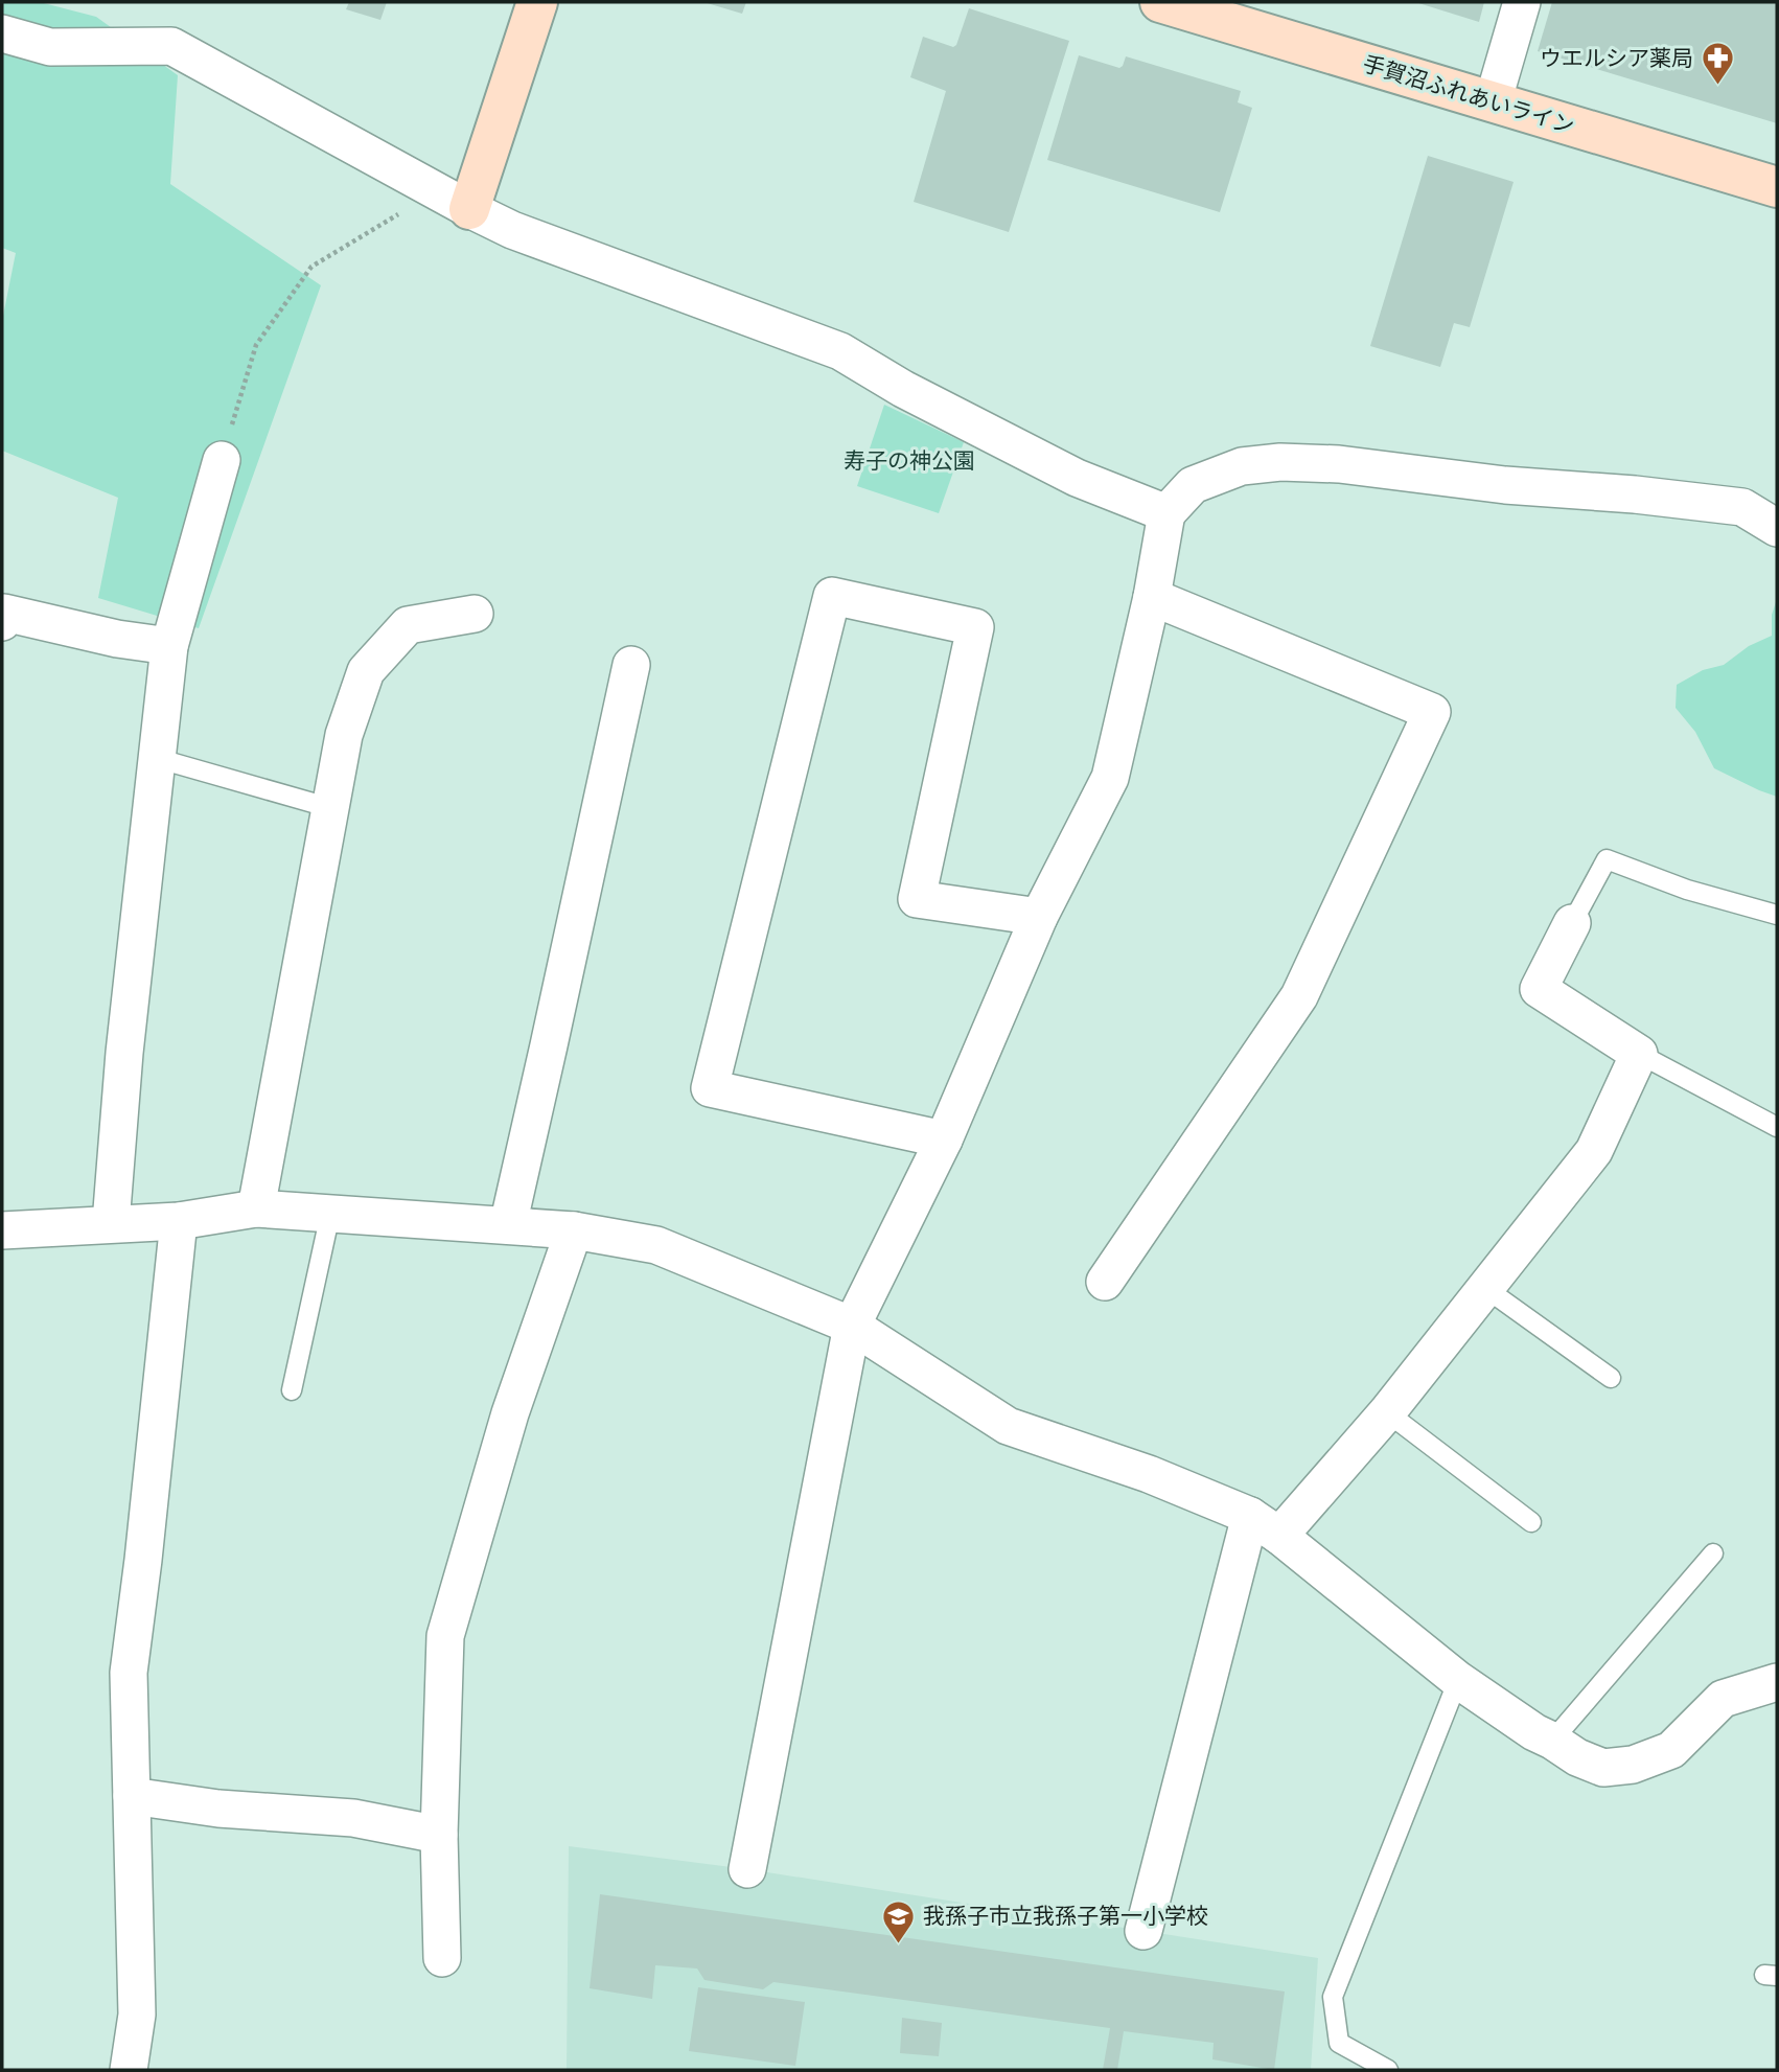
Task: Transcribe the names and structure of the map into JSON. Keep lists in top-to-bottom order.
{
  "streets": {
    "street": ["手賀沼ふれあいライン"]
  },
  "parks": ["寿子の神公園"],
  "places": {
    "pharmacy": ["ウエルシア薬局"],
    "school or university": ["我孫子市立我孫子第一小学校"]
  }
}
